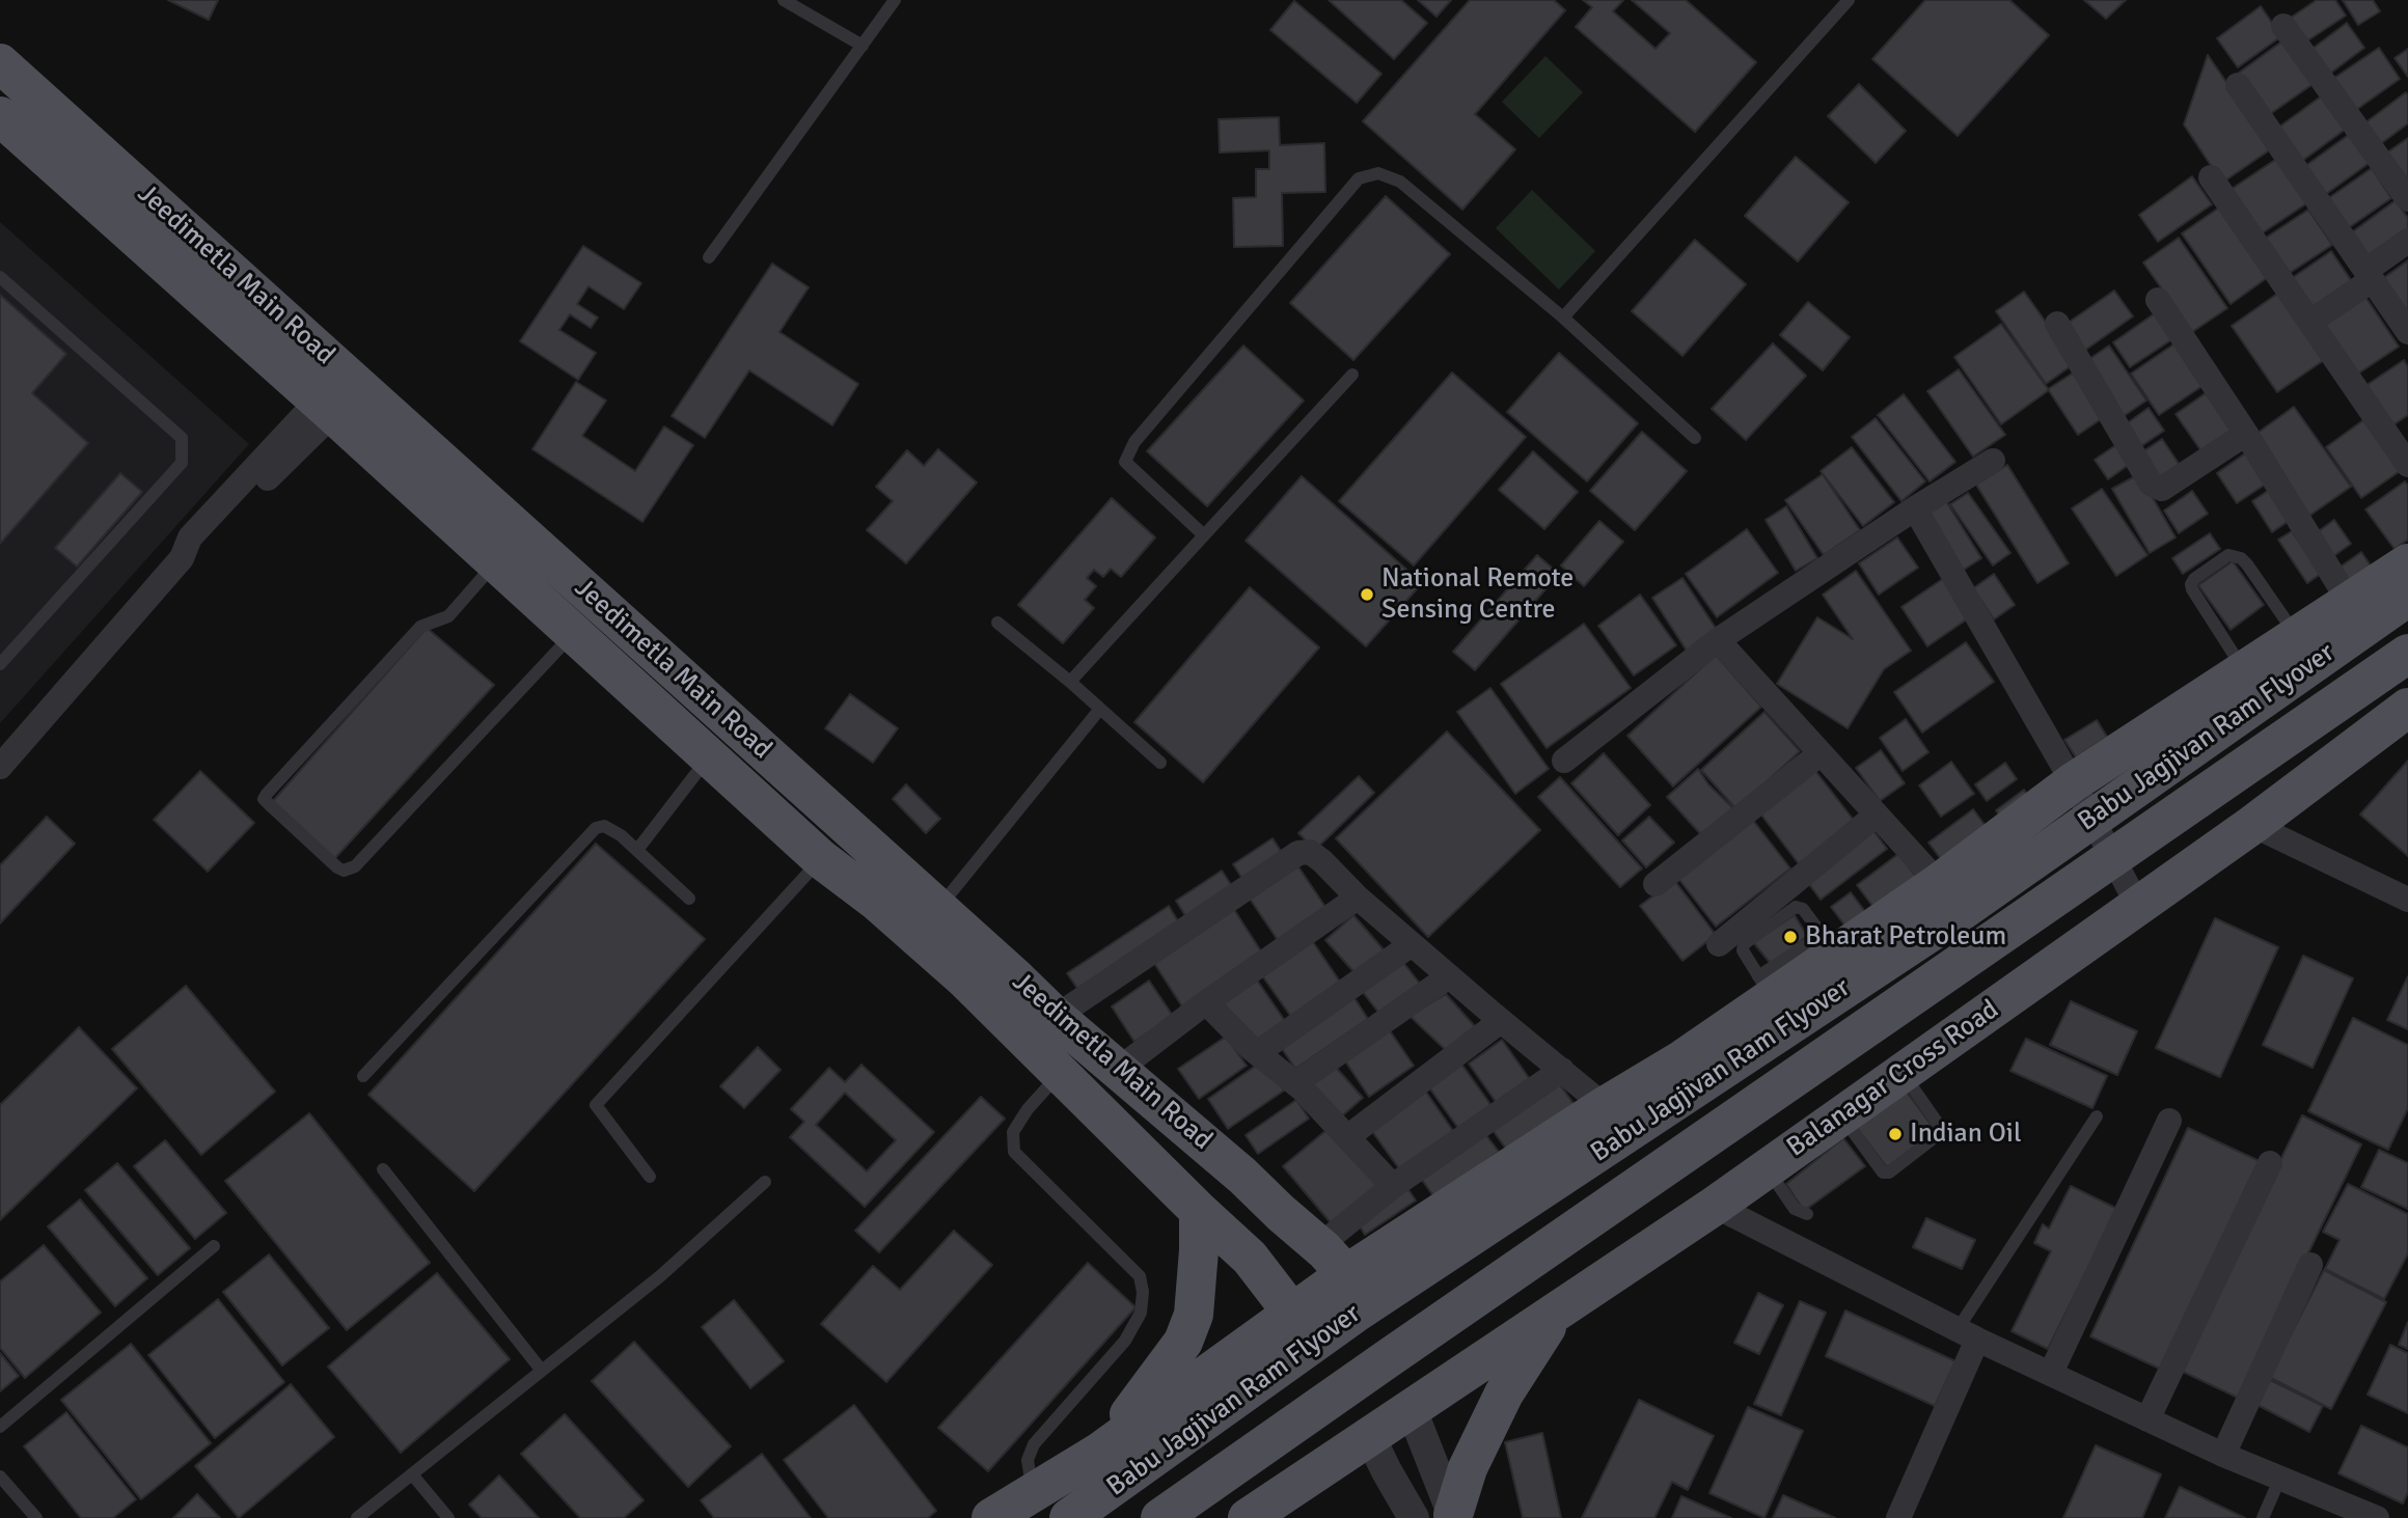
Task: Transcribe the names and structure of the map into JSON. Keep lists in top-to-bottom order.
{
  "streets": {
    "main road": ["Jeedimetla Main Road", "Babu Jagjivan Ram Flyover", "Balanagar Cross Road"]
  },
  "places": ["National Remote Sensing Centre", "Bharat Petroleum", "Indian Oil"]
}
